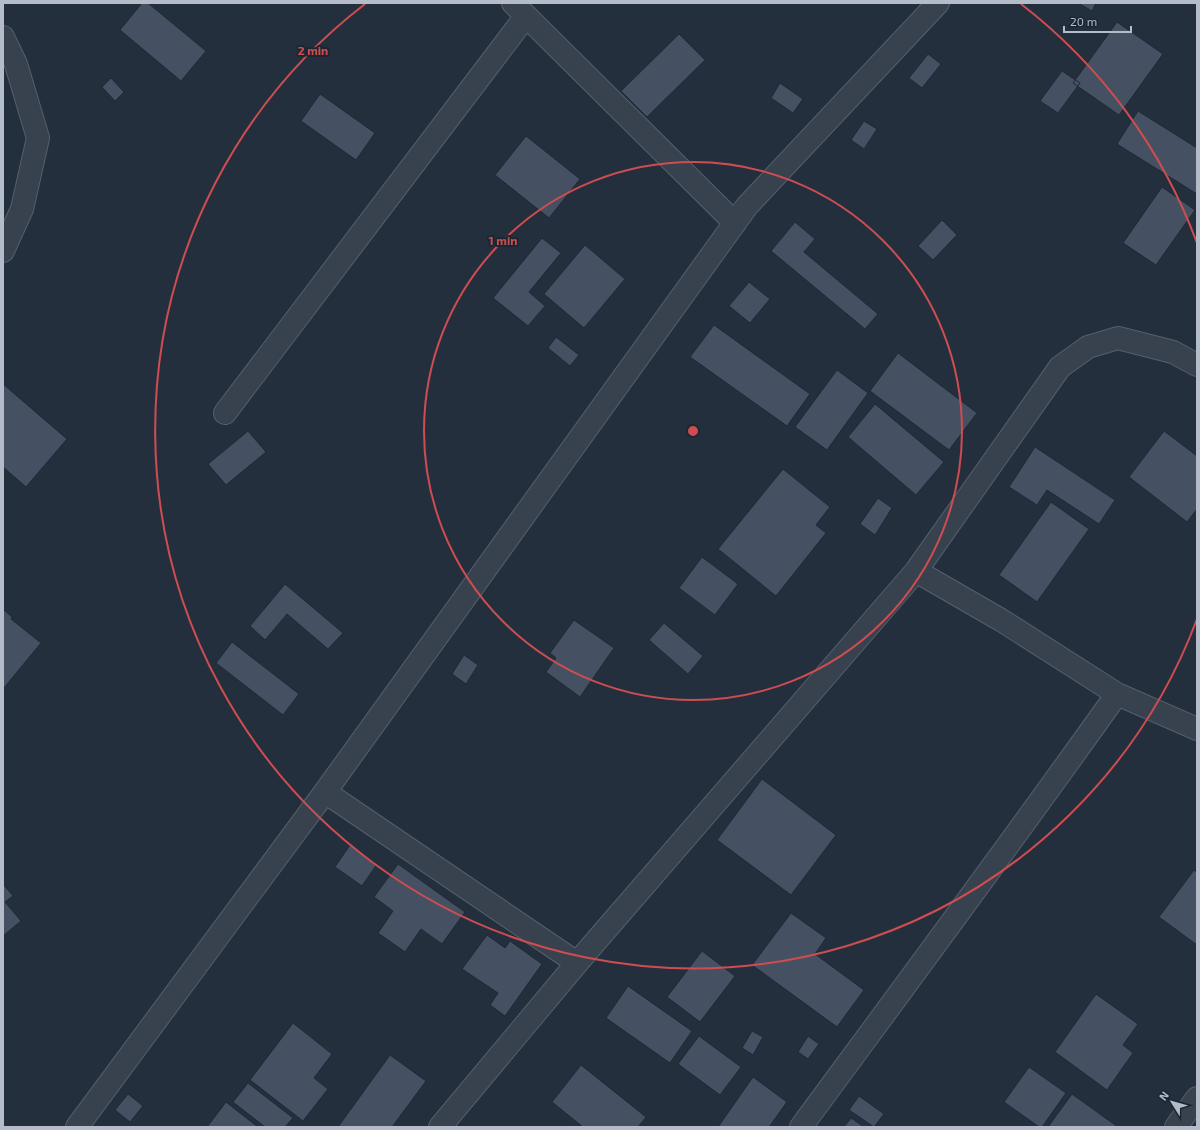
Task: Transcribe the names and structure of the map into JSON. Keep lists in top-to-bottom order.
{
  "scale_bar": "20 m",
  "north": "top left",
  "rings": ["2 min", "1 min"]
}
